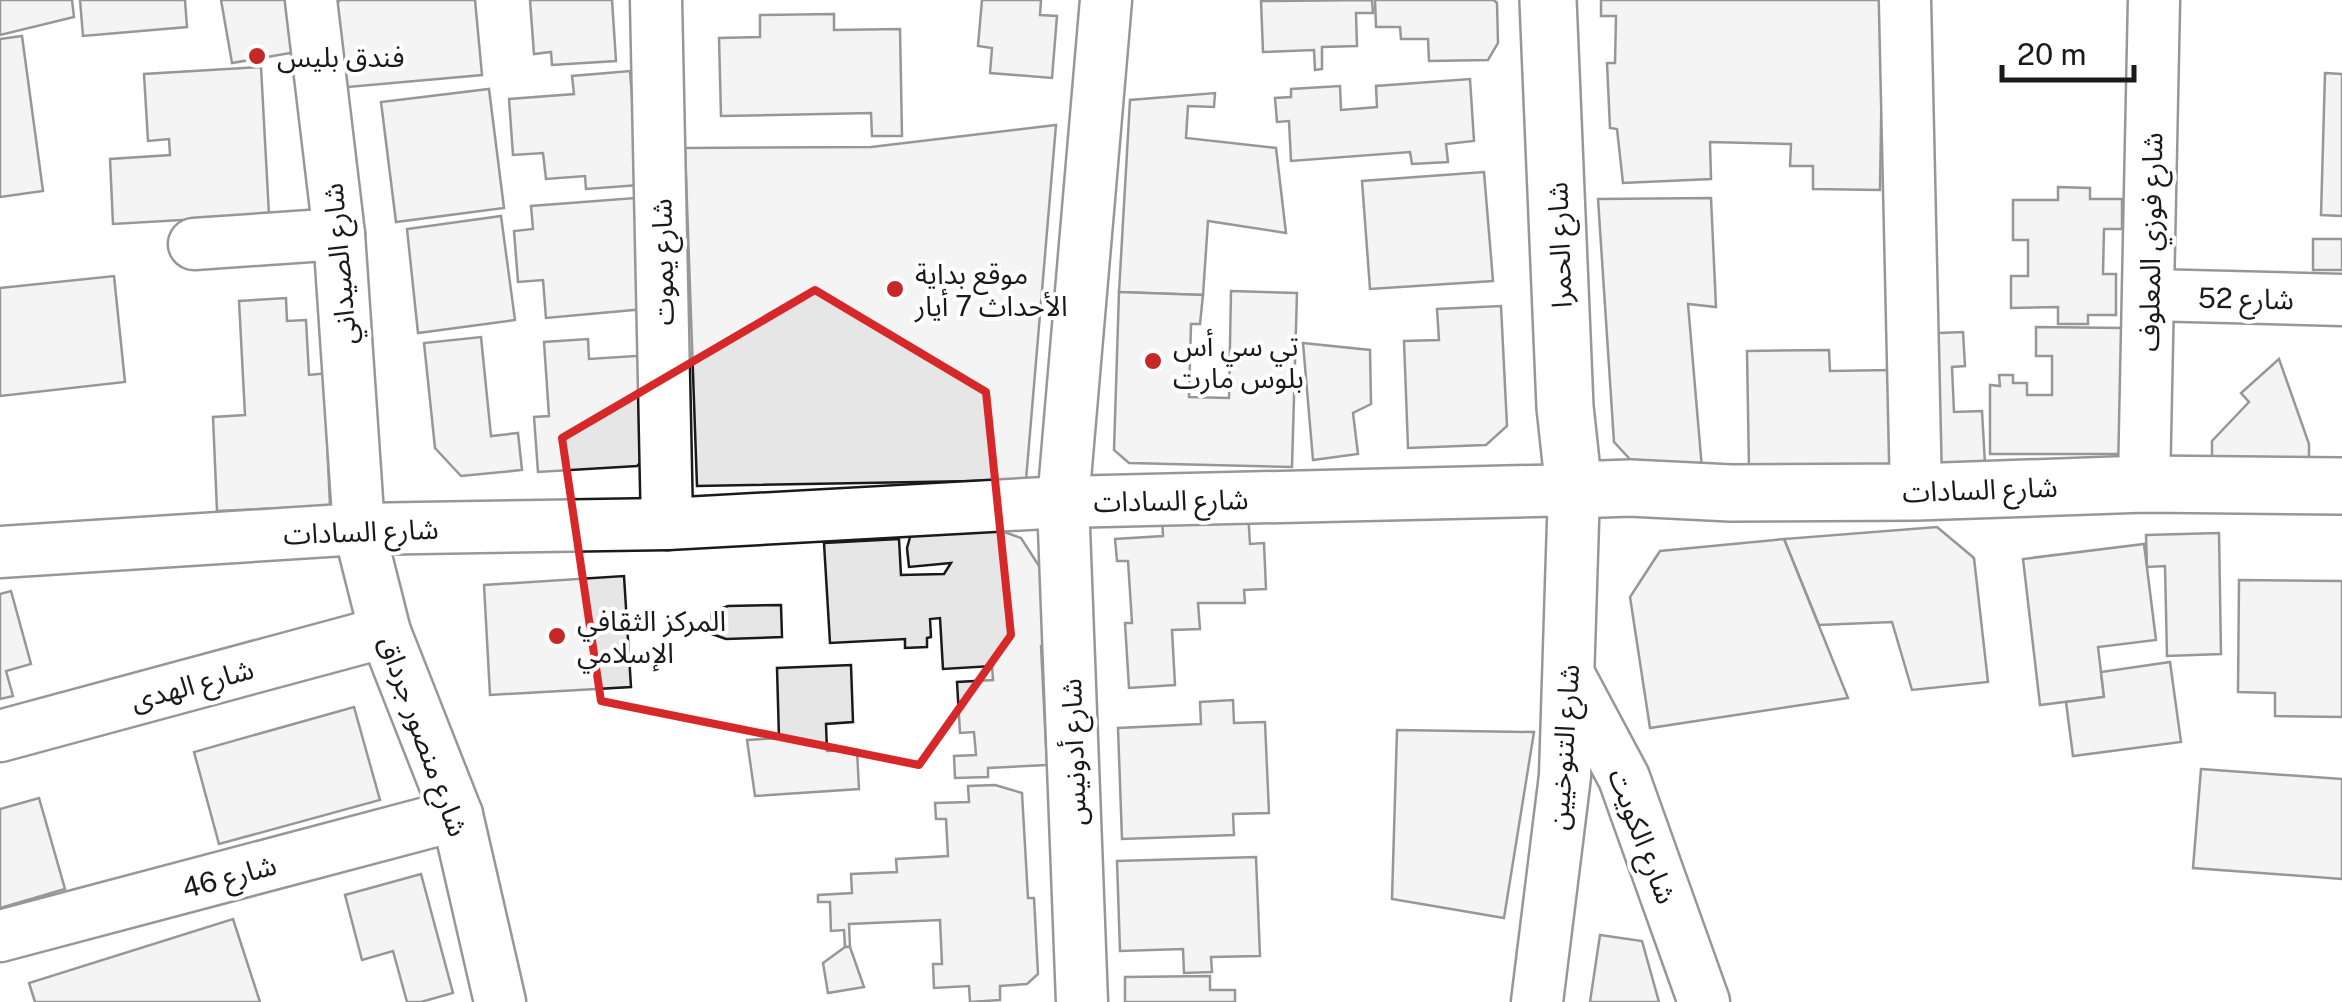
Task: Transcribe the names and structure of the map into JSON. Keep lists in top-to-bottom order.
{
  "streets": {
    "main road": ["شارع الحمرا", "شارع السادات"],
    "street": [
      "شارع فوزي المعلوف",
      "شارع يموت",
      "شارع الصيداني",
      "شارع 52",
      "شارع الهدى",
      "شارع منصور جرداق",
      "شارع التنوخيين",
      "شارع أدونيس",
      "شارع الكويت",
      "شارع 46"
    ]
  },
  "crossings": [
    ["شارع فوزي المعلوف", "شارع 52"],
    ["شارع فوزي المعلوف", "شارع السادات"],
    ["شارع الحمرا", "شارع السادات"],
    ["شارع الحمرا", "شارع التنوخيين"],
    ["شارع يموت", "شارع السادات"],
    ["شارع الصيداني", "شارع السادات"],
    ["شارع الصيداني", "شارع منصور جرداق"],
    ["شارع السادات", "شارع منصور جرداق"],
    ["شارع السادات", "شارع التنوخيين"],
    ["شارع السادات", "شارع أدونيس"],
    ["شارع الهدى", "شارع منصور جرداق"],
    ["شارع منصور جرداق", "شارع 46"],
    ["شارع التنوخيين", "شارع الكويت"]
  ],
  "places": [
    "فندق بليس",
    "موقع بداية الأحداث 7 أيار",
    "تي سي أس بلوس مارت",
    "المركز الثقافي الإسلامي"
  ],
  "scale_bar": "20 m"
}
